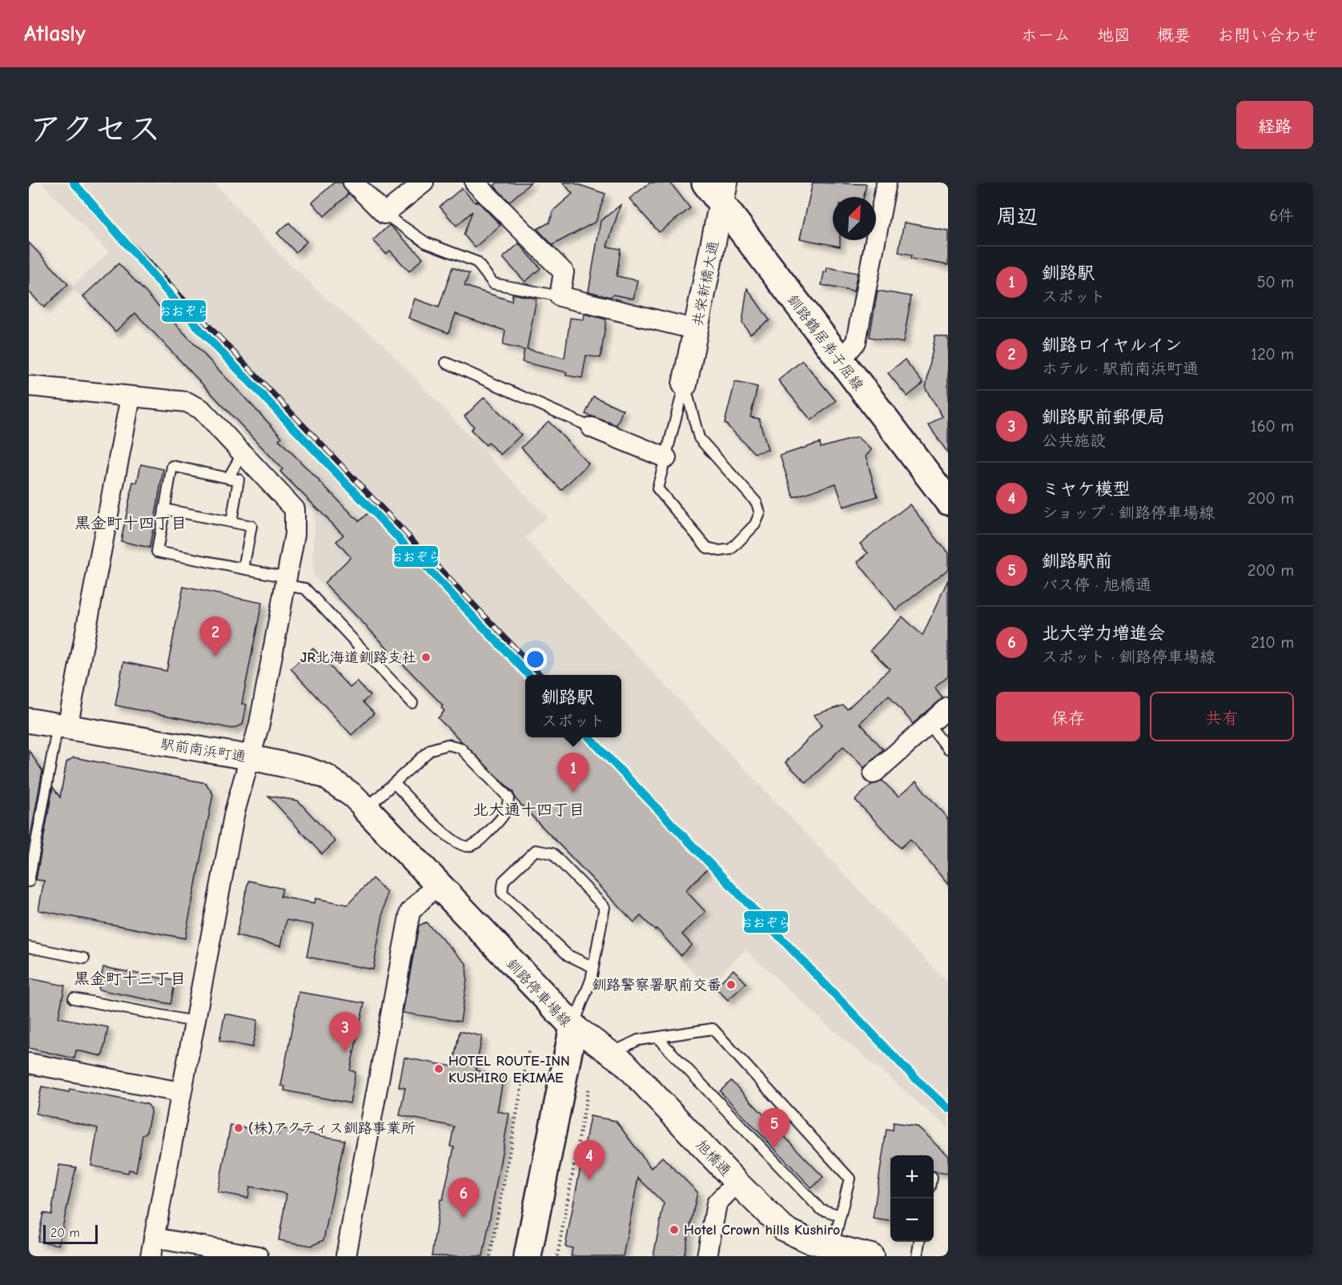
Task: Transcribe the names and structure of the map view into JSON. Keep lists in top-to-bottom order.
{
  "streets": {
    "main road": ["釧路鶴居弟子屈線", "釧路停車場線"],
    "street": ["共栄新橋大通", "駅前南浜町通", "旭橋通"]
  },
  "crossings": [
    ["共栄新橋大通", "釧路鶴居弟子屈線"],
    ["駅前南浜町通", "釧路停車場線"],
    ["釧路停車場線", "旭橋通"]
  ],
  "districts": ["黒金町十四丁目", "北大通十四丁目", "黒金町十三丁目"],
  "places": [
    "JR北海道釧路支社",
    "釧路警察署駅前交番",
    "HOTEL ROUTE-INN KUSHIRO EKIMAE",
    "(株)アクティス釧路事業所",
    "Hotel Crown hills Kushiro"
  ],
  "lines": ["transit line おおぞら"],
  "scale_bar": "20 m",
  "north": "top right",
  "page": {
    "header": "Atlasly",
    "nav": [
      "ホーム",
      "地図",
      "概要",
      "お問い合わせ"
    ],
    "title": "アクセス",
    "buttons": [
      "経路",
      ["保存", "共有"]
    ],
    "heading": ["周辺", "6件"],
    "list": [
      {
        "mark": "1",
        "name": "釧路駅",
        "note": "スポット",
        "value": "50 m"
      },
      {
        "mark": "2",
        "name": "釧路ロイヤルイン",
        "note": "ホテル · 駅前南浜町通",
        "value": "120 m"
      },
      {
        "mark": "3",
        "name": "釧路駅前郵便局",
        "note": "公共施設",
        "value": "160 m"
      },
      {
        "mark": "4",
        "name": "ミヤケ模型",
        "note": "ショップ · 釧路停車場線",
        "value": "200 m"
      },
      {
        "mark": "5",
        "name": "釧路駅前",
        "note": "バス停 · 旭橋通",
        "value": "200 m"
      },
      {
        "mark": "6",
        "name": "北大学力増進会",
        "note": "スポット · 釧路停車場線",
        "value": "210 m"
      }
    ],
    "pins": [
      "2",
      "1",
      "3",
      "5",
      "4",
      "6"
    ],
    "popup": ["釧路駅", "スポット"],
    "map_buttons": ["+", "−"],
    "scale": "20 m"
  }
}
